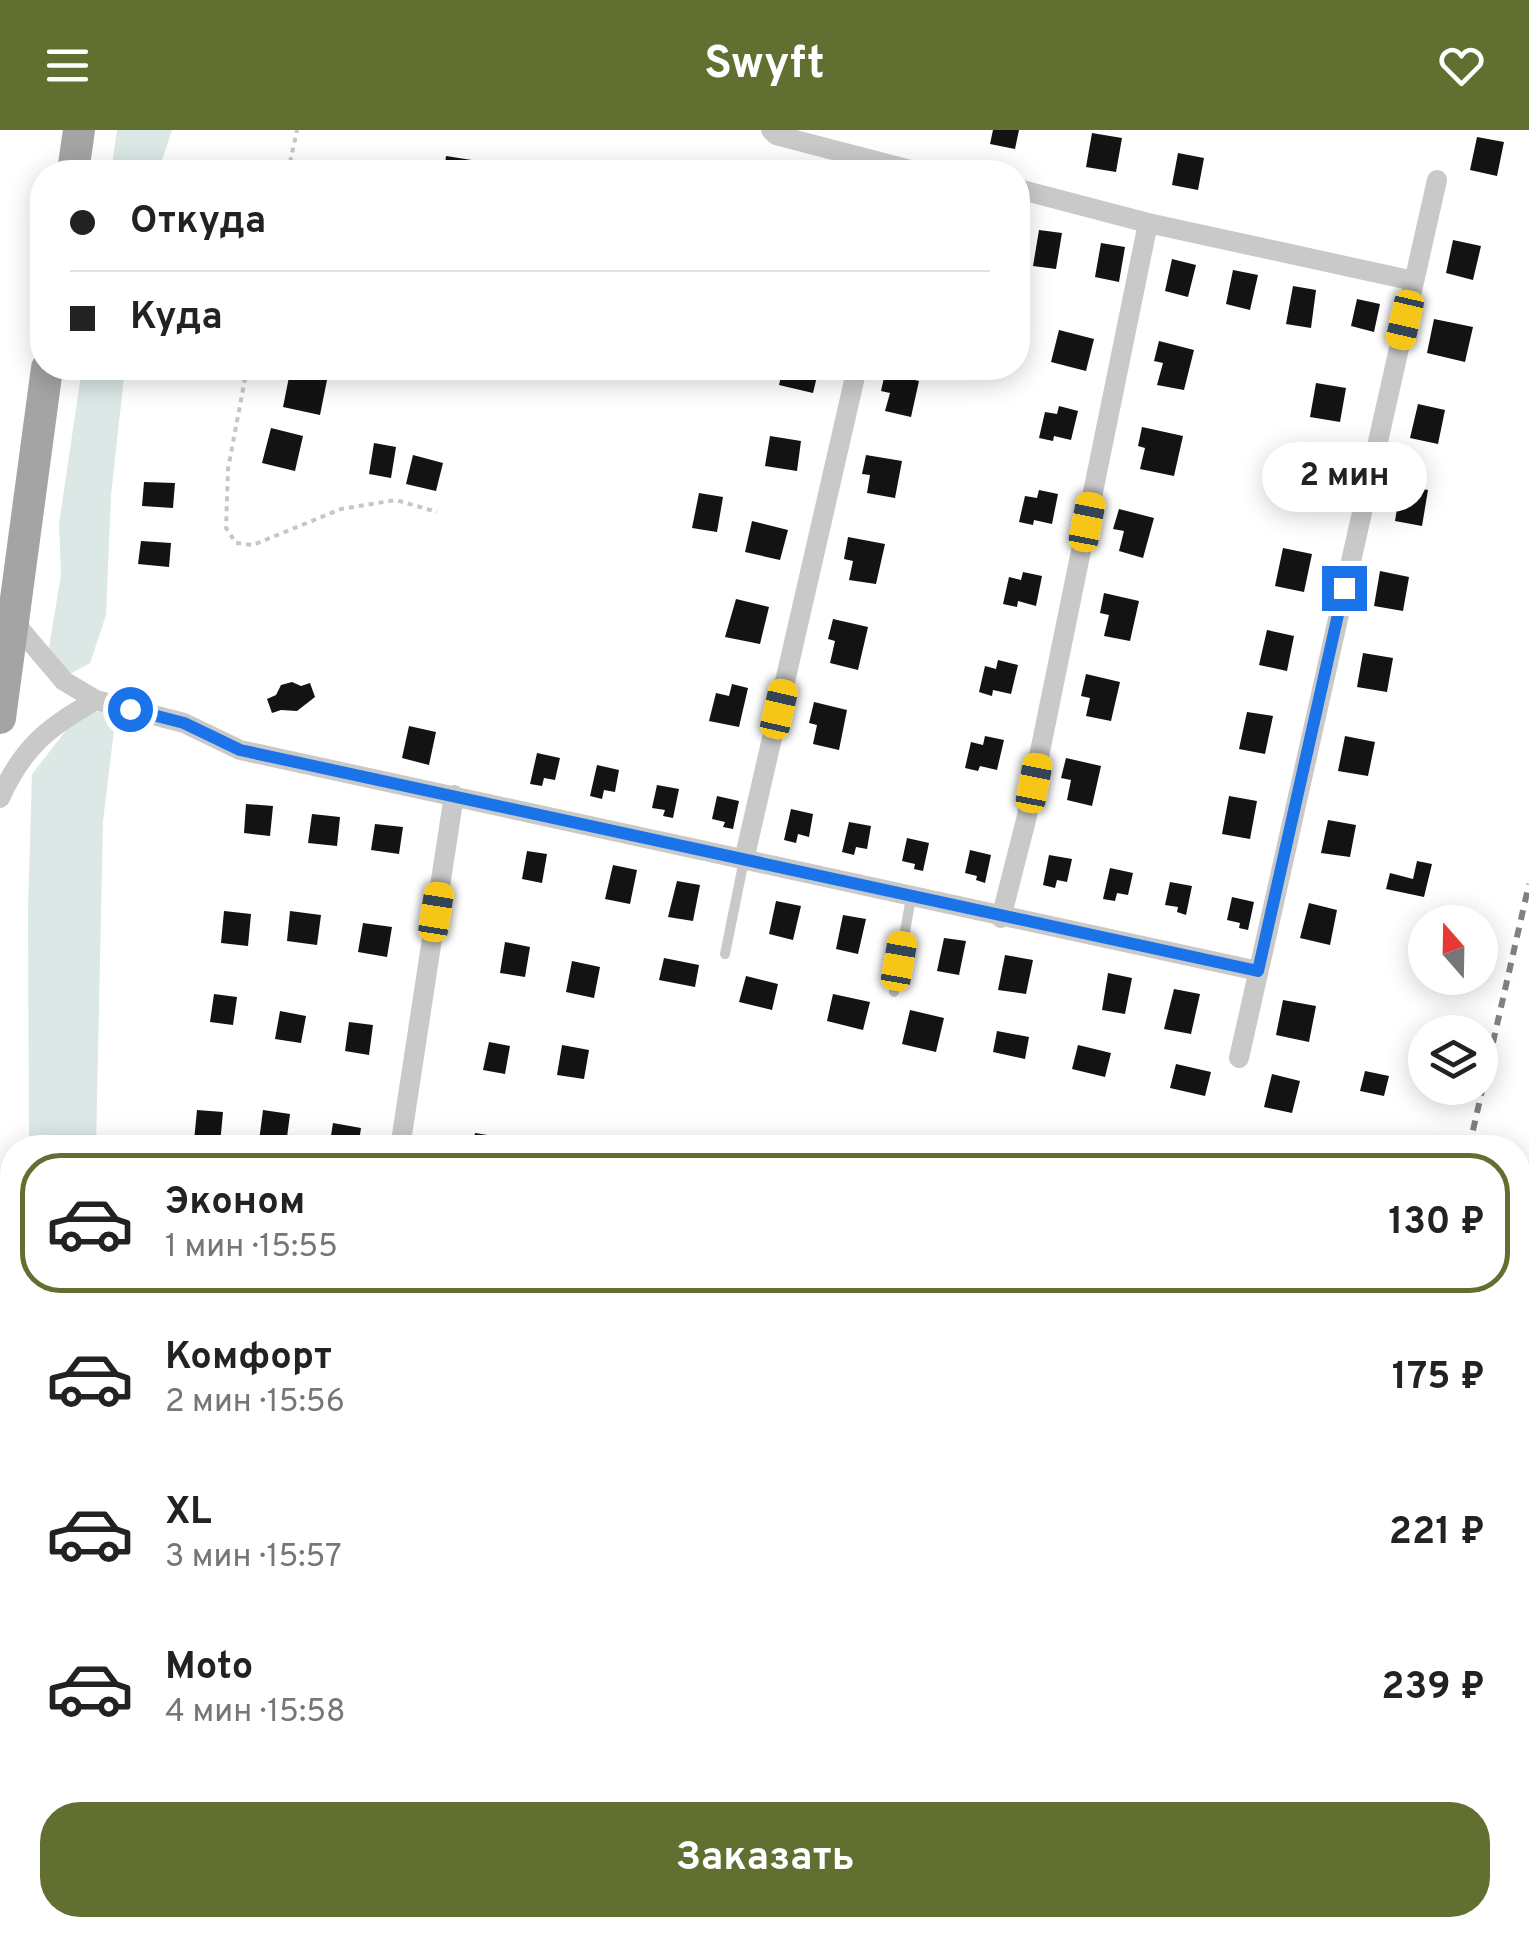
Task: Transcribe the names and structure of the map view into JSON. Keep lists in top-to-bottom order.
{
  "north": "top",
  "page": {
    "header": "Swyft",
    "banner": ["Откуда", "Куда"],
    "bubble": "2 мин",
    "list": [
      {
        "name": "Эконом",
        "note": "1 мин · 15:55",
        "value": "130 ₽"
      },
      {
        "name": "Комфорт",
        "note": "2 мин · 15:56",
        "value": "175 ₽"
      },
      {
        "name": "XL",
        "note": "3 мин · 15:57",
        "value": "221 ₽"
      },
      {
        "name": "Moto",
        "note": "4 мин · 15:58",
        "value": "239 ₽"
      }
    ],
    "buttons": "Заказать"
  }
}
